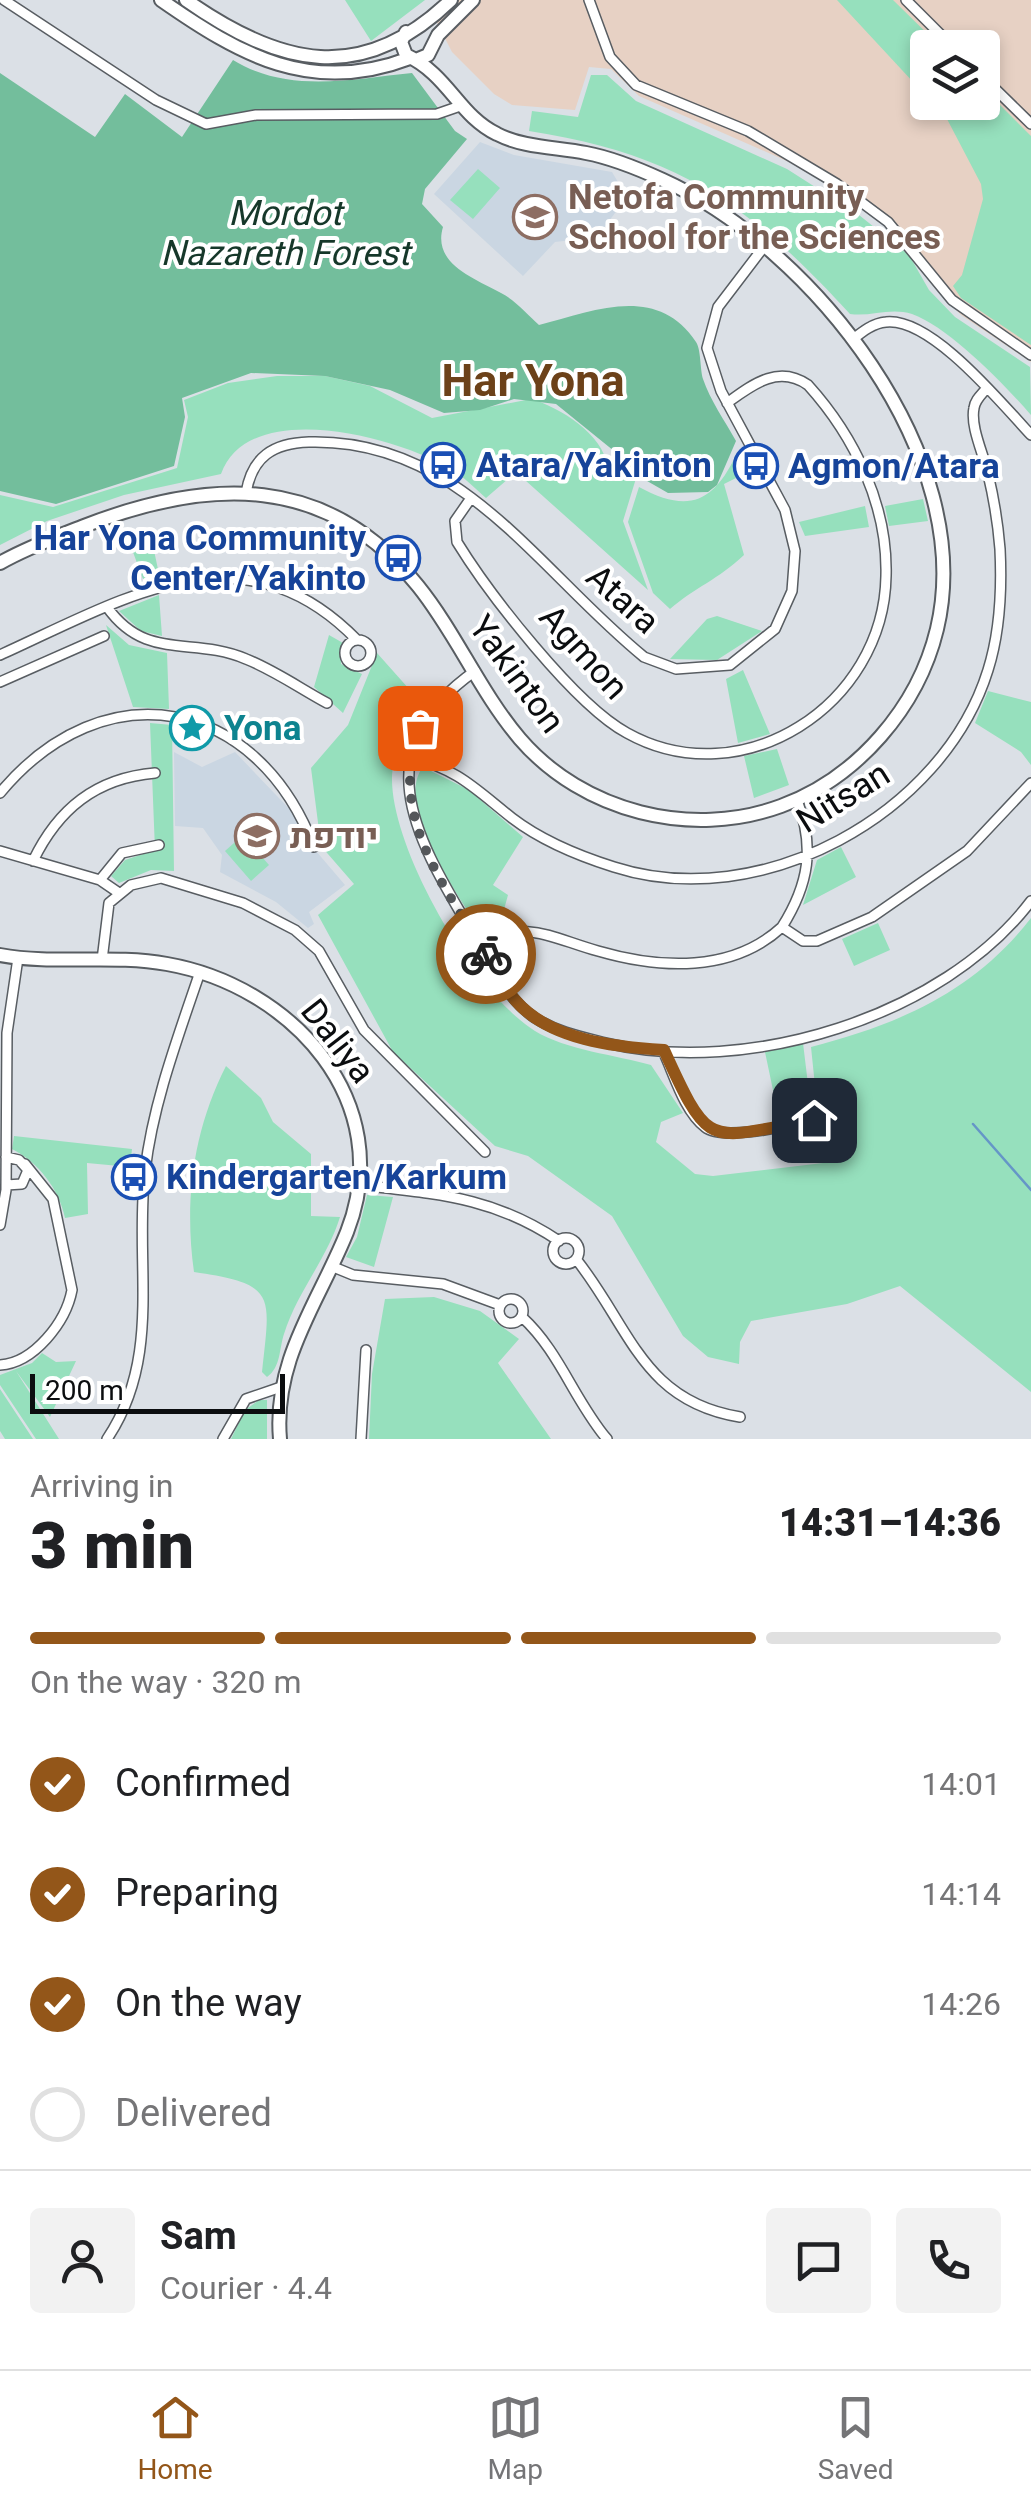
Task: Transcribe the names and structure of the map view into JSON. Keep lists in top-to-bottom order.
{
  "streets": {
    "street": [
      "Atara",
      "Agmon",
      "Yakinton",
      "Nitsan",
      "Daliya"
    ]
  },
  "crossings": [
    ["Atara", "Agmon"],
    ["Atara", "Yakinton"]
  ],
  "districts": ["Har Yona"],
  "parks": ["Mordot Nazareth Forest"],
  "places": {
    "school or university": ["Netofa Community School for the Sciences", "יודפת"],
    "bus stop": [
      "Atara/Yakinton",
      "Agmon/Atara",
      "Har Yona Community Center/Yakinto",
      "Kindergarten/Karkum"
    ],
    "place": ["Yona"]
  },
  "scale_bar": "200 m",
  "page": {
    "scale": "200 m",
    "heading": ["3 min", "Arriving in", "14:31–14:36"],
    "panel": ["Sam", "Courier · 4.4"],
    "bar": "On the way · 320 m",
    "list": [
      ["Confirmed", "14:01"],
      ["Preparing", "14:14"],
      ["On the way", "14:26"],
      "Delivered"
    ],
    "tabs": ["Home", "Map", "Saved"]
  }
}
